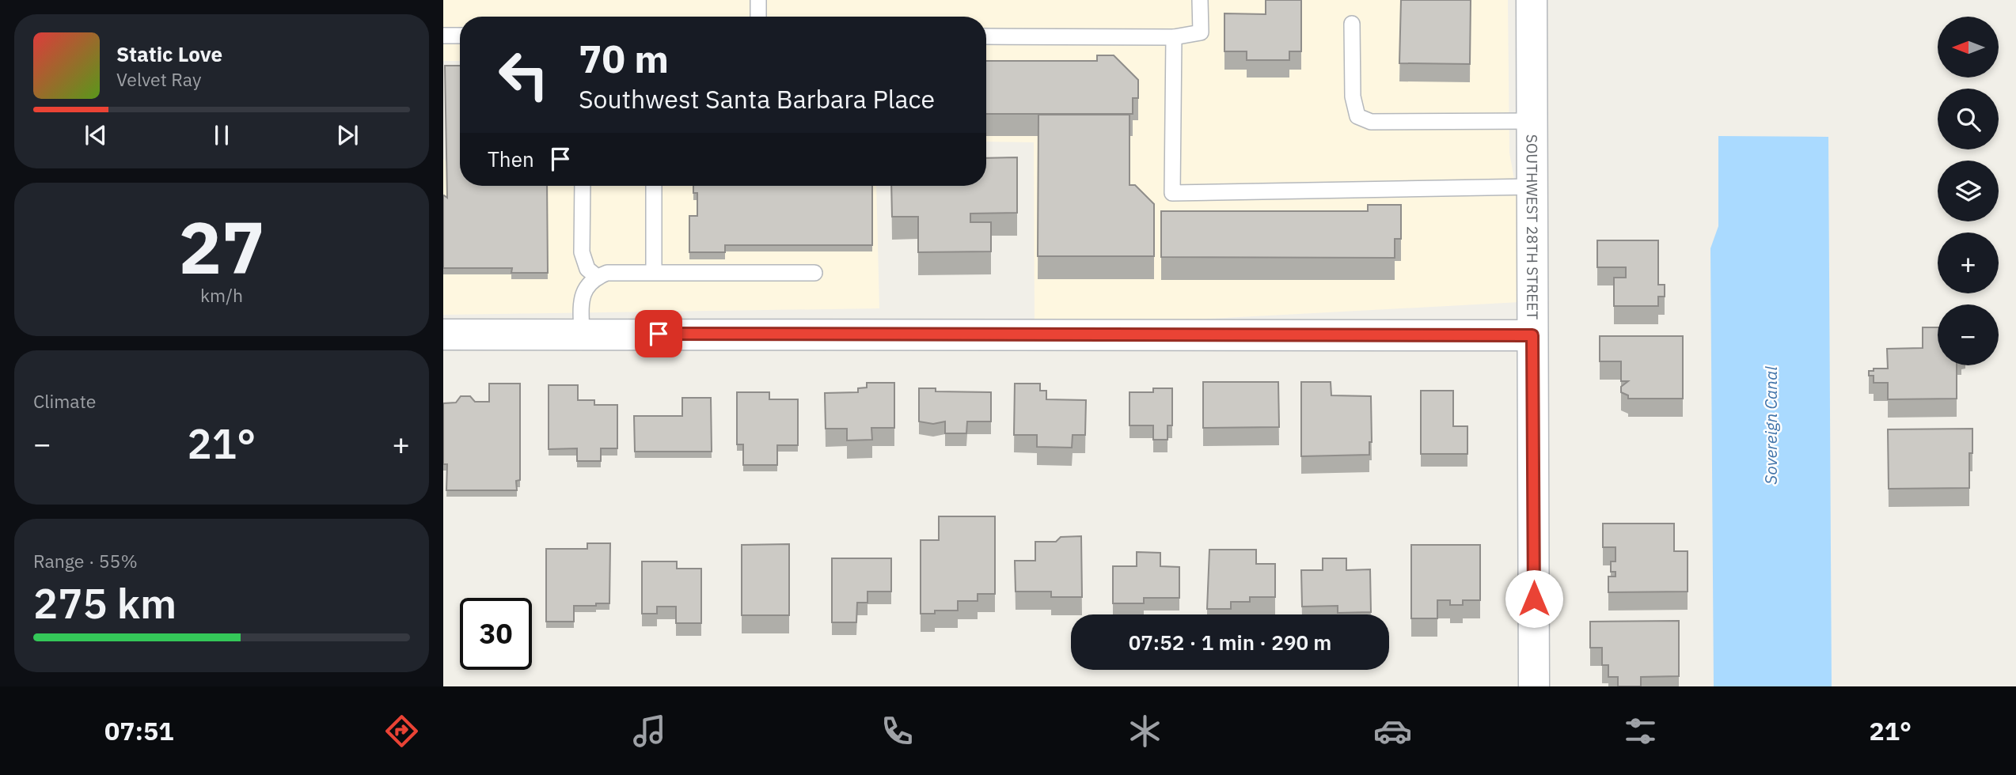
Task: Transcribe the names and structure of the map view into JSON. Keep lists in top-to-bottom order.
{
  "streets": {
    "street": ["SOUTHWEST 28TH STREET"]
  },
  "water": ["Sovereign Canal"],
  "north": "left",
  "page": {
    "map_buttons": ["+", "−"],
    "turn": ["70 m", "Southwest Santa Barbara Place"],
    "song": ["Static Love", "Velvet Ray"],
    "then": "Then",
    "tile": [
      ["27", "km/h"],
      "Climate",
      ["Range · 55%", "275 km"]
    ],
    "heat": ["−", "21°", "+"],
    "limit": "30",
    "trip": "07:52 · 1 min · 290 m",
    "tabs": ["07:51", "21°"]
  }
}
